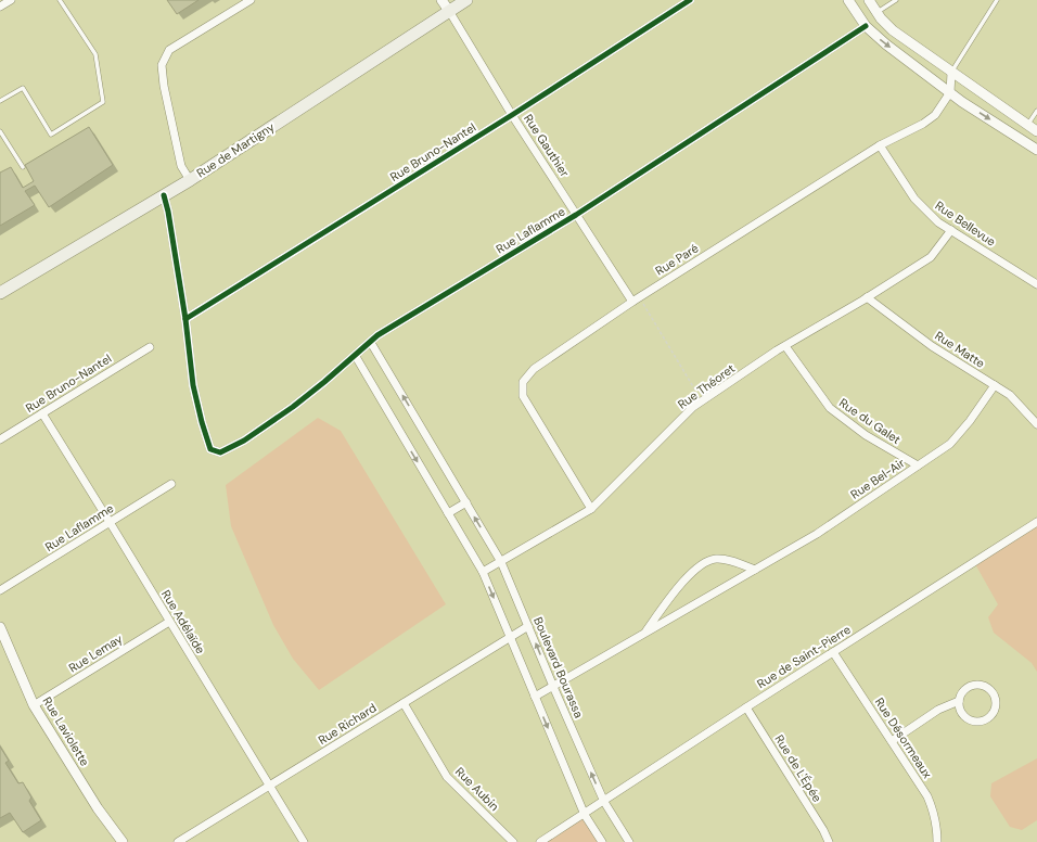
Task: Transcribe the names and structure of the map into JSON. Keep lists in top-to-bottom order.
{
  "streets": {
    "main road": ["Rue de Martigny"],
    "street": [
      "Rue Gauthier",
      "Rue Bruno-Nantel",
      "Rue Bellevue",
      "Rue Laflamme",
      "Rue Paré",
      "Rue Matte",
      "Rue Théoret",
      "Rue du Galet",
      "Rue Bel-Air",
      "Rue Adélaïde",
      "Rue Lemay",
      "Rue de Saint-Pierre",
      "Boulevard Bourassa",
      "Rue Richard",
      "Rue Laviolette",
      "Rue Désormeaux",
      "Rue de L'Épée",
      "Rue Aubin"
    ]
  },
  "crossings": [
    ["Rue Gauthier", "Rue de Martigny"],
    ["Rue Gauthier", "Rue Bruno-Nantel"],
    ["Rue Gauthier", "Rue Laflamme"],
    ["Rue Gauthier", "Rue Paré"],
    ["Rue Bruno-Nantel", "Rue Laflamme"],
    ["Rue Bruno-Nantel", "Rue Adélaïde"],
    ["Rue Bellevue", "Rue Paré"],
    ["Rue Bellevue", "Rue Théoret"],
    ["Rue Laflamme", "Rue Adélaïde"],
    ["Rue Laflamme", "Boulevard Bourassa"],
    ["Rue Paré", "Rue Théoret"],
    ["Rue Matte", "Rue Théoret"],
    ["Rue Matte", "Rue Bel-Air"],
    ["Rue Théoret", "Rue du Galet"],
    ["Rue Théoret", "Boulevard Bourassa"],
    ["Rue du Galet", "Rue Bel-Air"],
    ["Rue Bel-Air", "Boulevard Bourassa"],
    ["Rue Adélaïde", "Rue Lemay"],
    ["Rue Adélaïde", "Rue Richard"],
    ["Rue Lemay", "Rue Laviolette"],
    ["Rue de Saint-Pierre", "Boulevard Bourassa"],
    ["Rue de Saint-Pierre", "Rue Désormeaux"],
    ["Rue de Saint-Pierre", "Rue de L'Épée"],
    ["Boulevard Bourassa", "Rue Richard"],
    ["Rue Richard", "Rue Aubin"]
  ]
}
